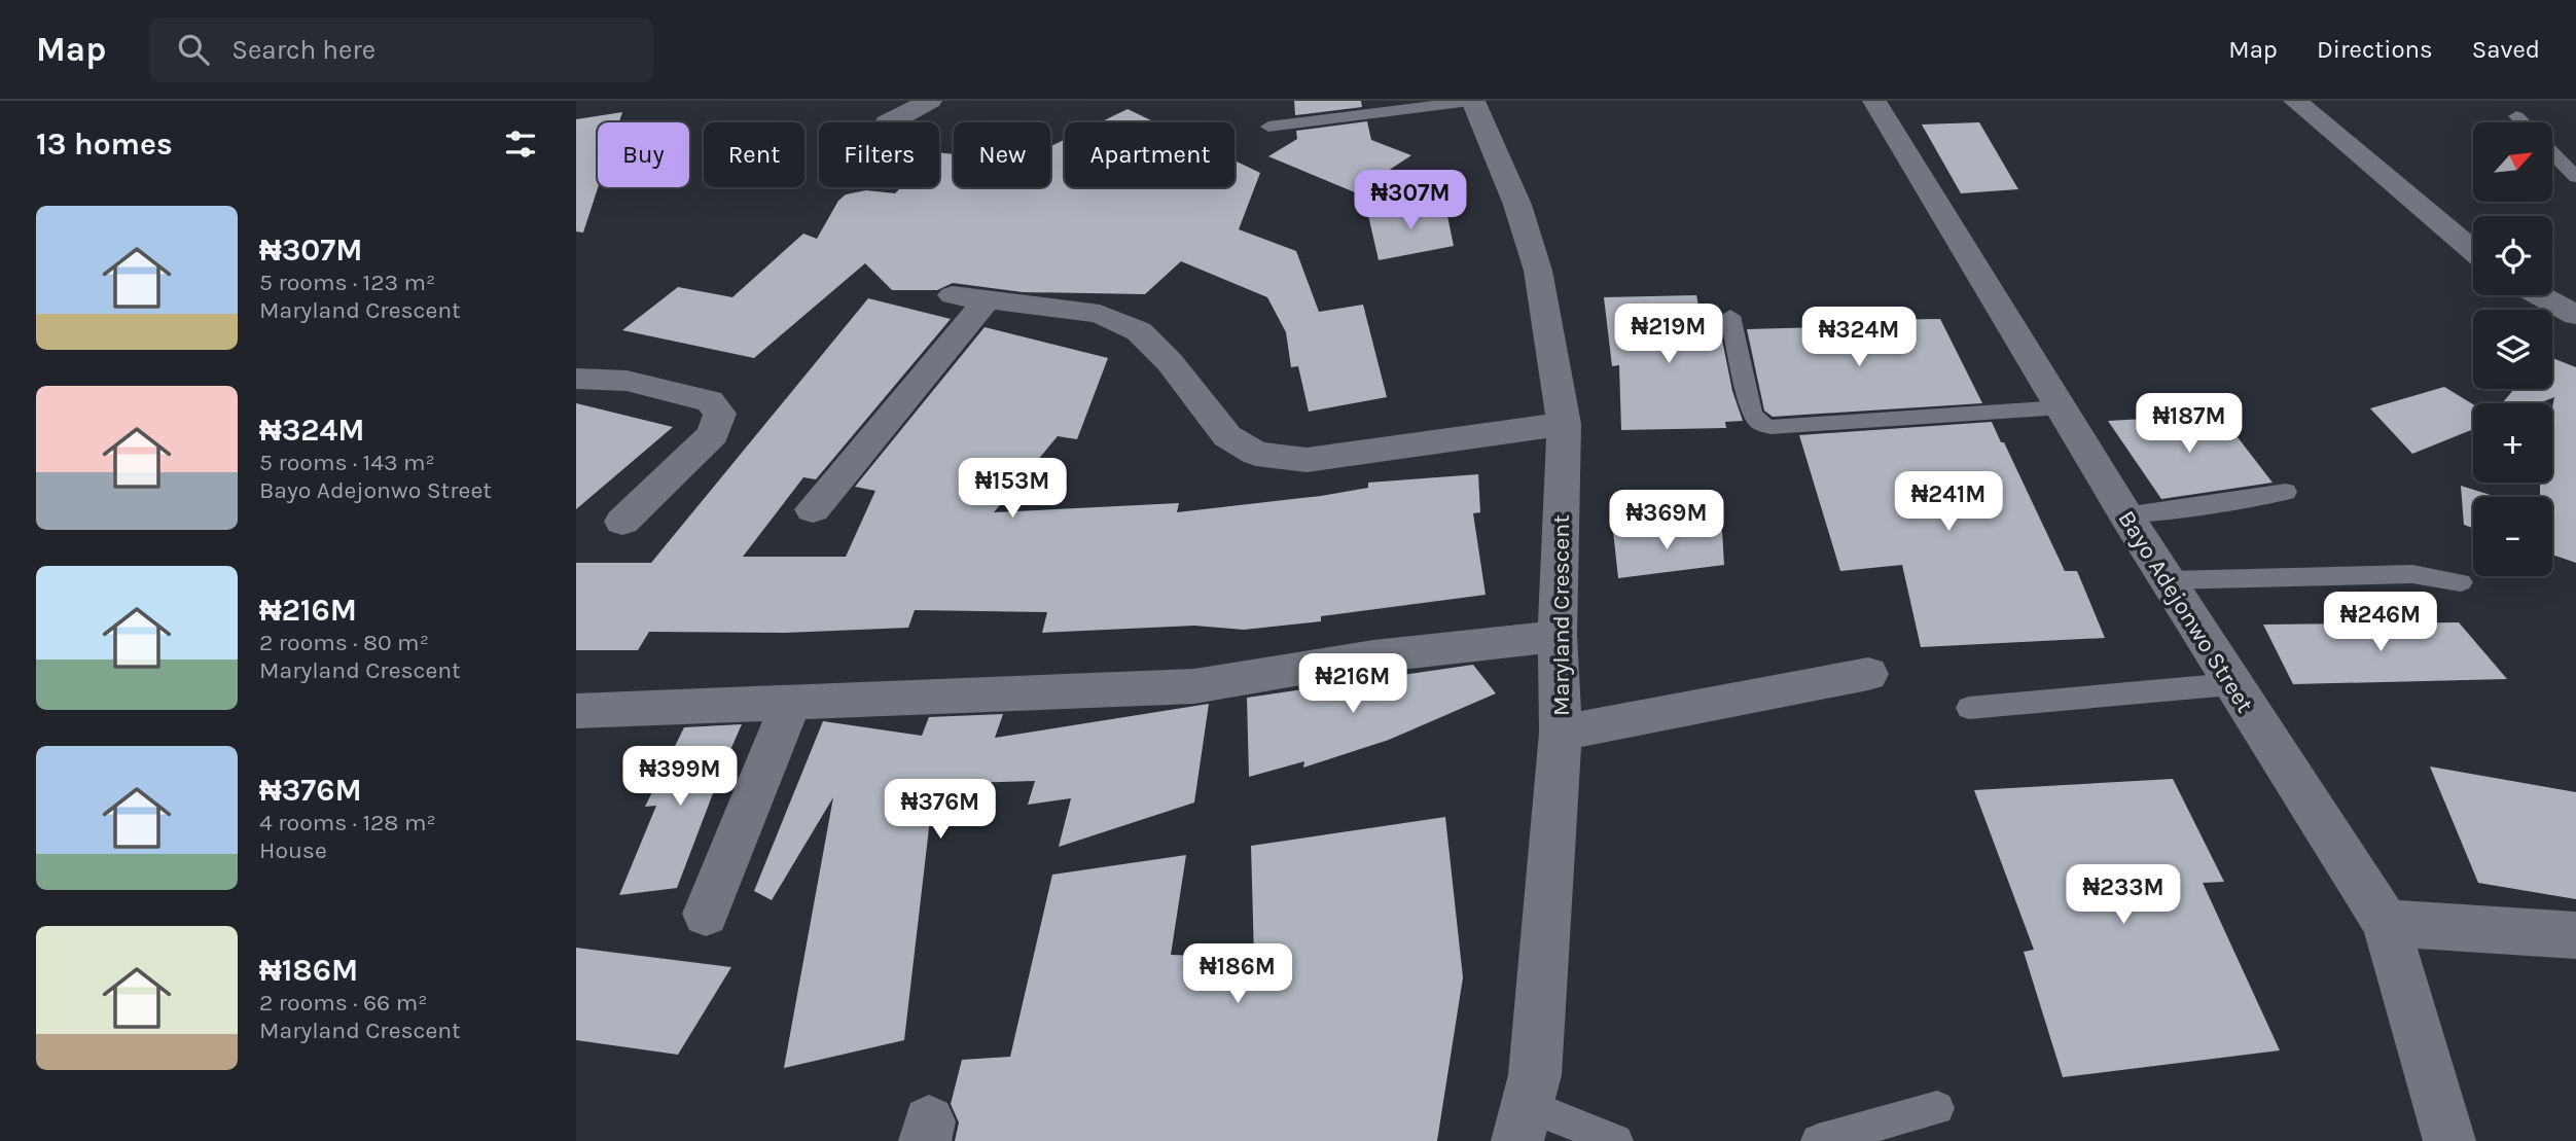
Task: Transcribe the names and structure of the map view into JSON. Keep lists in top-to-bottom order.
{
  "streets": {
    "street": ["Bayo Adejonwo Street", "Maryland Crescent"]
  },
  "north": "top right",
  "page": {
    "header": "Map",
    "search": "Search here",
    "nav": ["Map", "Directions", "Saved"],
    "heading": "13 homes",
    "map_buttons": ["+", "−"],
    "chip": [
      "Buy",
      "Rent",
      "Filters",
      "New",
      "Apartment"
    ],
    "price": [
      "₦307M",
      "₦219M",
      "₦324M",
      "₦187M",
      "₦153M",
      "₦241M",
      "₦369M",
      "₦246M",
      "₦216M",
      "₦399M",
      "₦376M",
      "₦233M",
      "₦186M"
    ],
    "list": [
      {
        "name": "₦307M",
        "note": "5 rooms · 123 m² · Maryland Crescent"
      },
      {
        "name": "₦324M",
        "note": "5 rooms · 143 m² · Bayo Adejonwo Street"
      },
      {
        "name": "₦216M",
        "note": "2 rooms · 80 m² · Maryland Crescent"
      },
      {
        "name": "₦376M",
        "note": "4 rooms · 128 m² · House"
      },
      {
        "name": "₦186M",
        "note": "2 rooms · 66 m² · Maryland Crescent"
      }
    ]
  }
}
